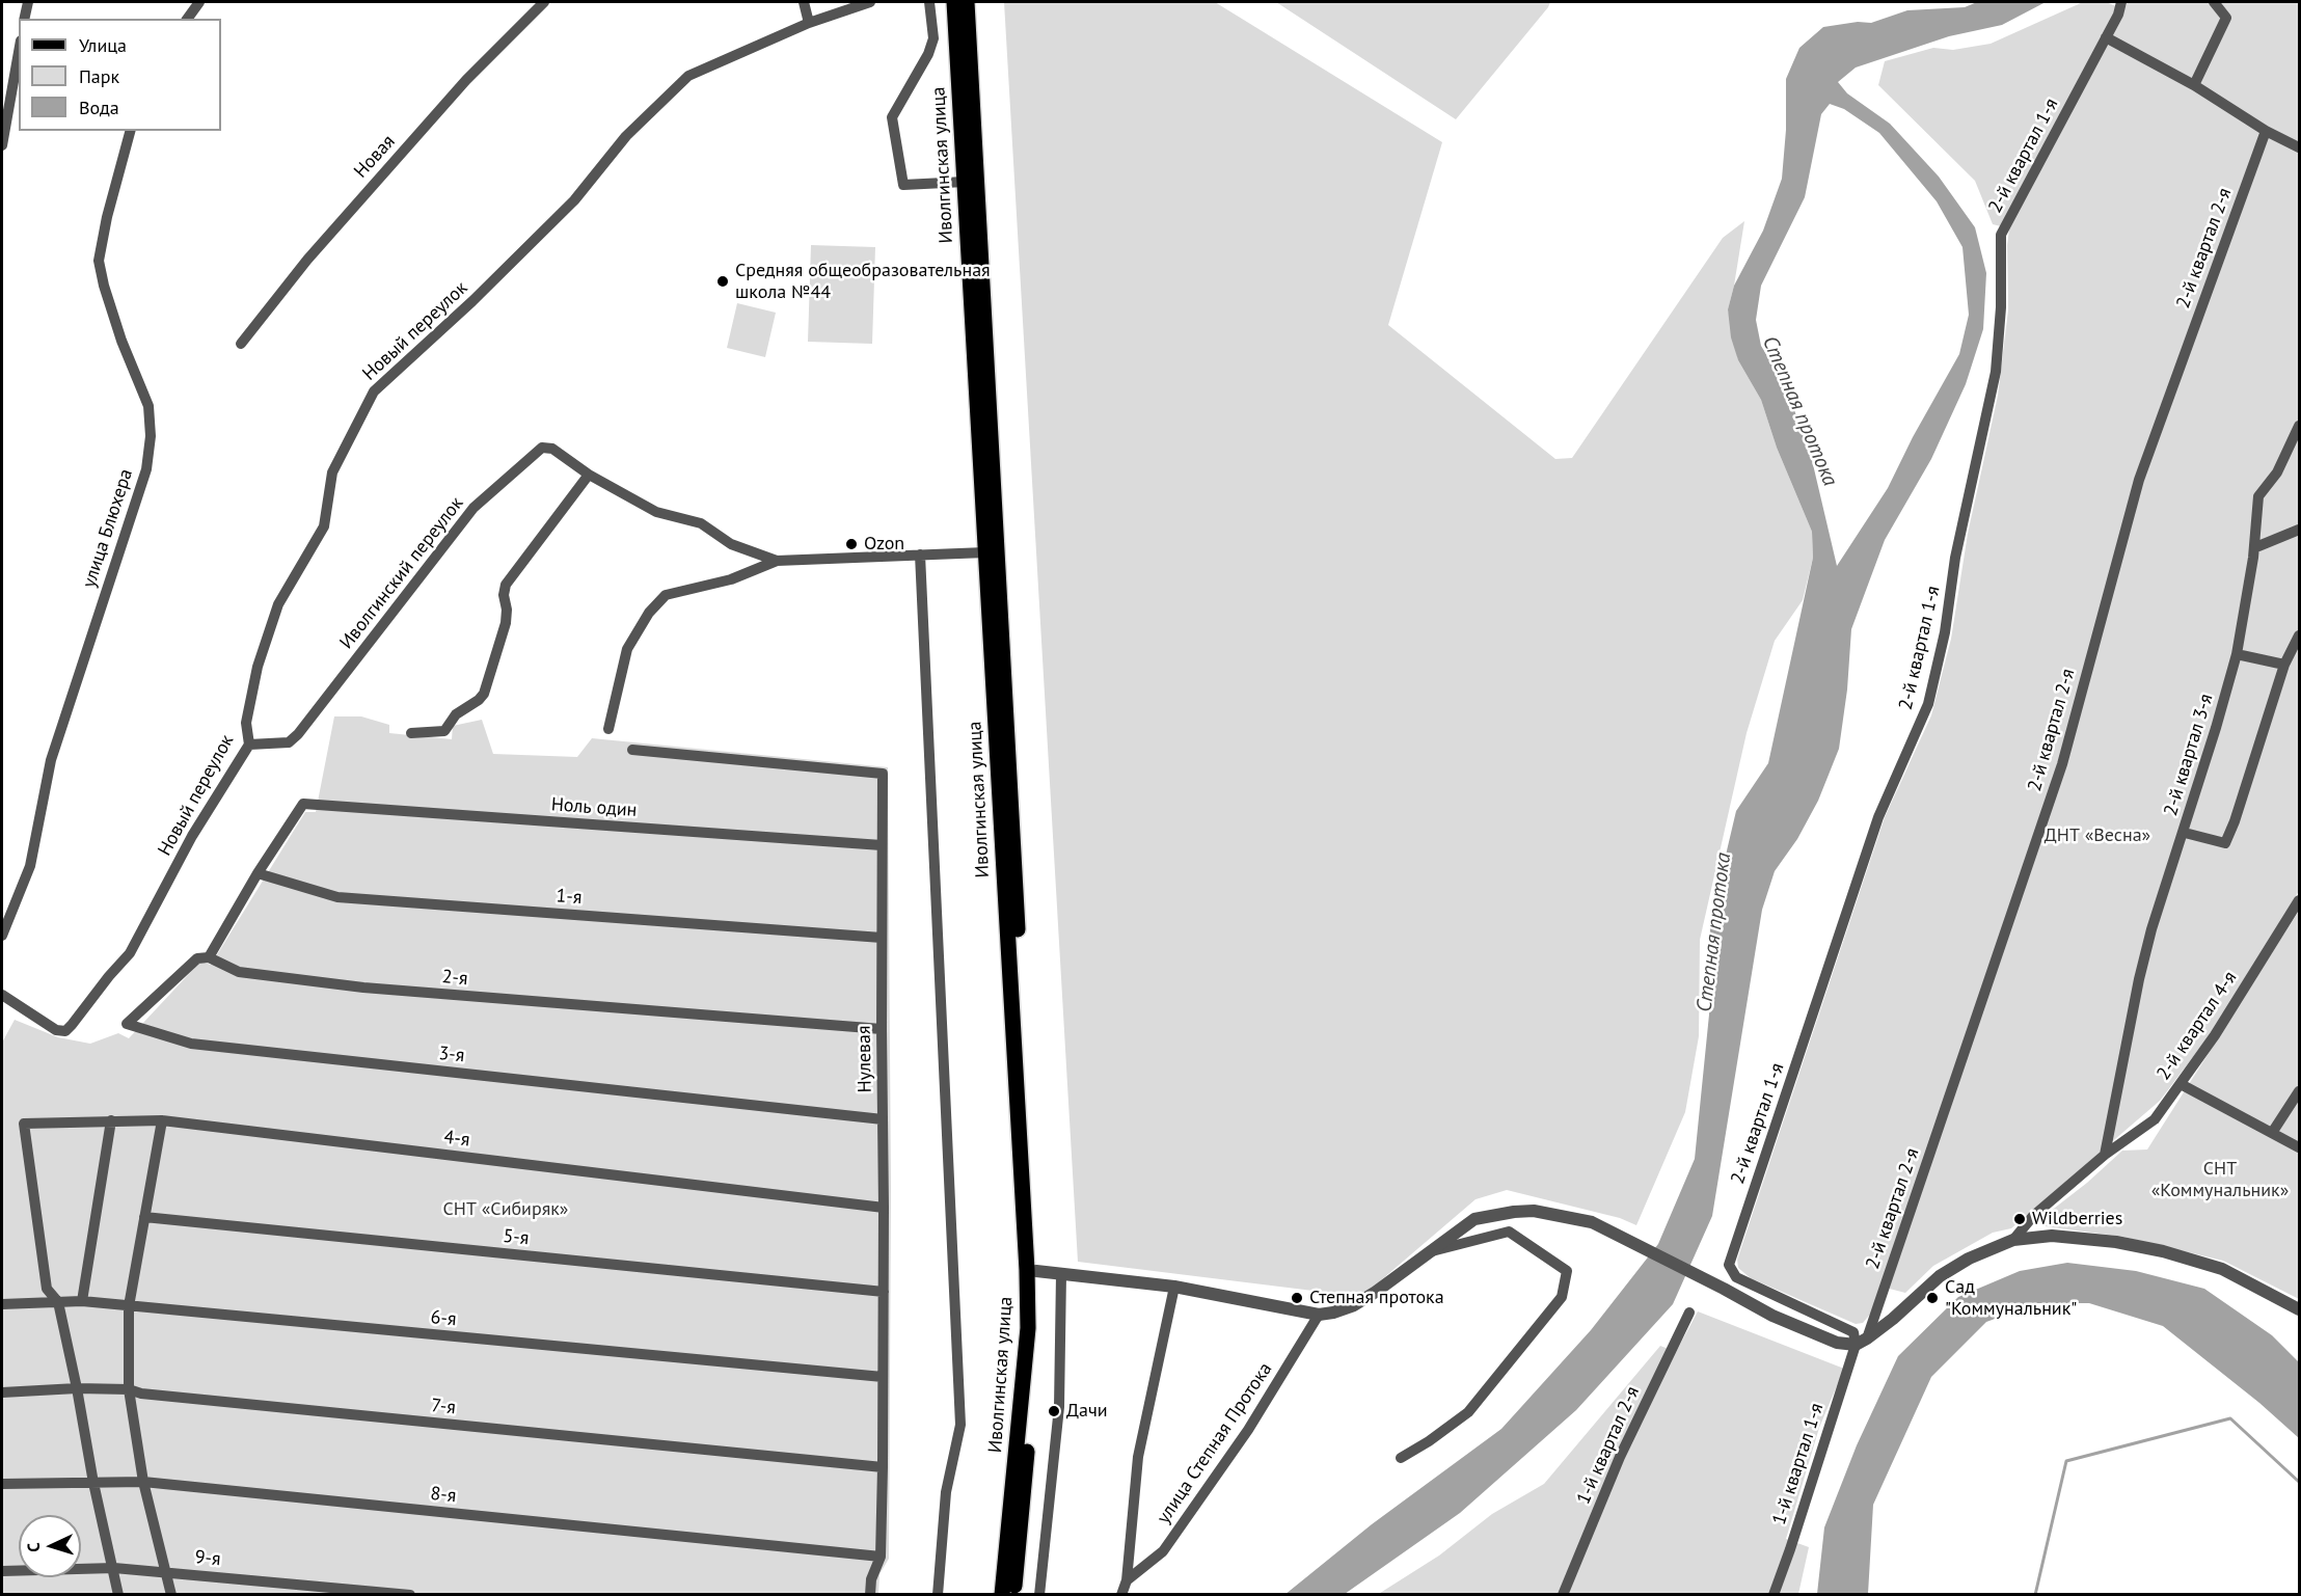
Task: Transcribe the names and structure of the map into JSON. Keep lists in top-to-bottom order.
{
  "streets": {
    "main road": ["Иволгинская улица"],
    "street": [
      "2-й квартал 1-я",
      "Новая",
      "2-й квартал 2-я",
      "Новый переулок",
      "улица Блюхера",
      "Иволгинский переулок",
      "2-й квартал 3-я",
      "Ноль один",
      "1-я",
      "2-я",
      "2-й квартал 4-я",
      "3-я",
      "Нулевая",
      "4-я",
      "5-я",
      "6-я",
      "7-я",
      "улица Степная Протока",
      "1-й квартал 2-я",
      "1-й квартал 1-я",
      "8-я",
      "9-я"
    ]
  },
  "crossings": [
    ["2-й квартал 1-я", "2-й квартал 2-я"],
    ["2-й квартал 1-я", "1-й квартал 1-я"],
    ["Иволгинская улица", "Иволгинский переулок"],
    ["2-й квартал 2-я", "1-й квартал 1-я"],
    ["Новый переулок", "Иволгинский переулок"],
    ["2-й квартал 3-я", "2-й квартал 4-я"],
    ["Ноль один", "1-я"],
    ["Ноль один", "Нулевая"],
    ["1-я", "Нулевая"],
    ["2-я", "3-я"],
    ["2-я", "Нулевая"],
    ["3-я", "Нулевая"],
    ["Нулевая", "4-я"],
    ["Нулевая", "5-я"],
    ["Нулевая", "6-я"],
    ["Нулевая", "7-я"],
    ["Нулевая", "8-я"],
    ["4-я", "6-я"]
  ],
  "water": ["Степная протока"],
  "parks": ["ДНТ «Весна»", "СНТ «Коммунальник»", "СНТ «Сибиряк»"],
  "places": [
    "Средняя общеобразовательная школа №44",
    "Ozon",
    "Wildberries",
    "Степная протока",
    "Сад \"Коммунальник\"",
    "Дачи"
  ],
  "legend": ["Улица", "Парк", "Вода"],
  "north": "left"
}
